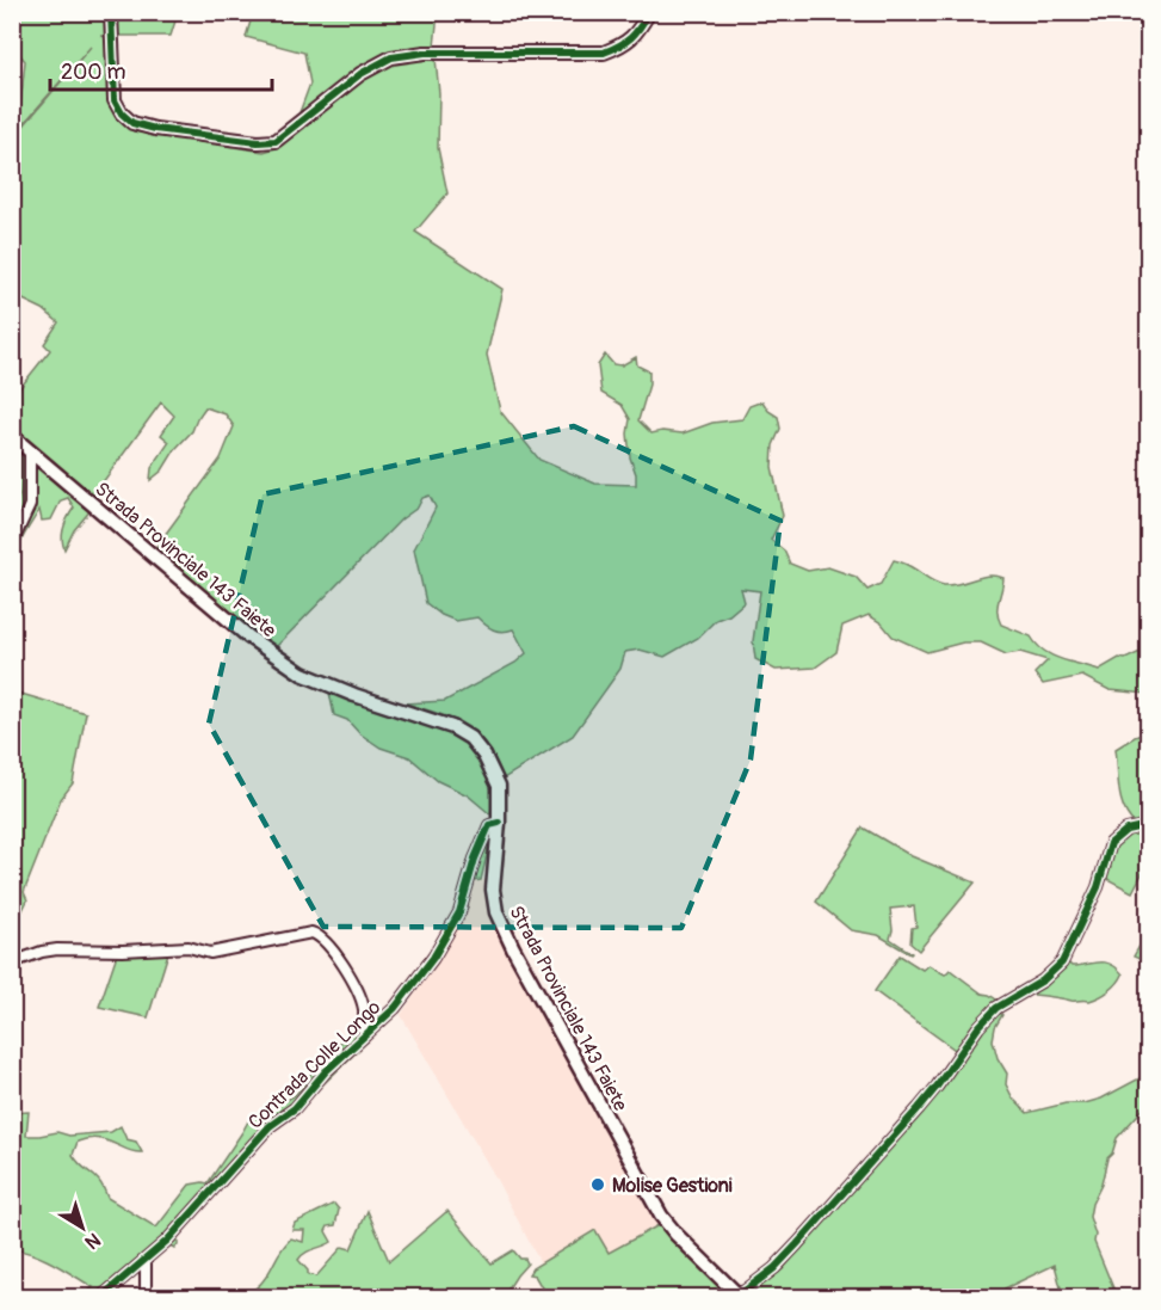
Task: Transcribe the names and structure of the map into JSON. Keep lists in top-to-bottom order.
{
  "streets": {
    "main road": ["Strada Provinciale 143 Faiete"],
    "street": ["Contrada Colle Longo"]
  },
  "crossings": [
    ["Strada Provinciale 143 Faiete", "Contrada Colle Longo"]
  ],
  "places": ["Molise Gestioni"],
  "scale_bar": "200 m",
  "north": "bottom right"
}
